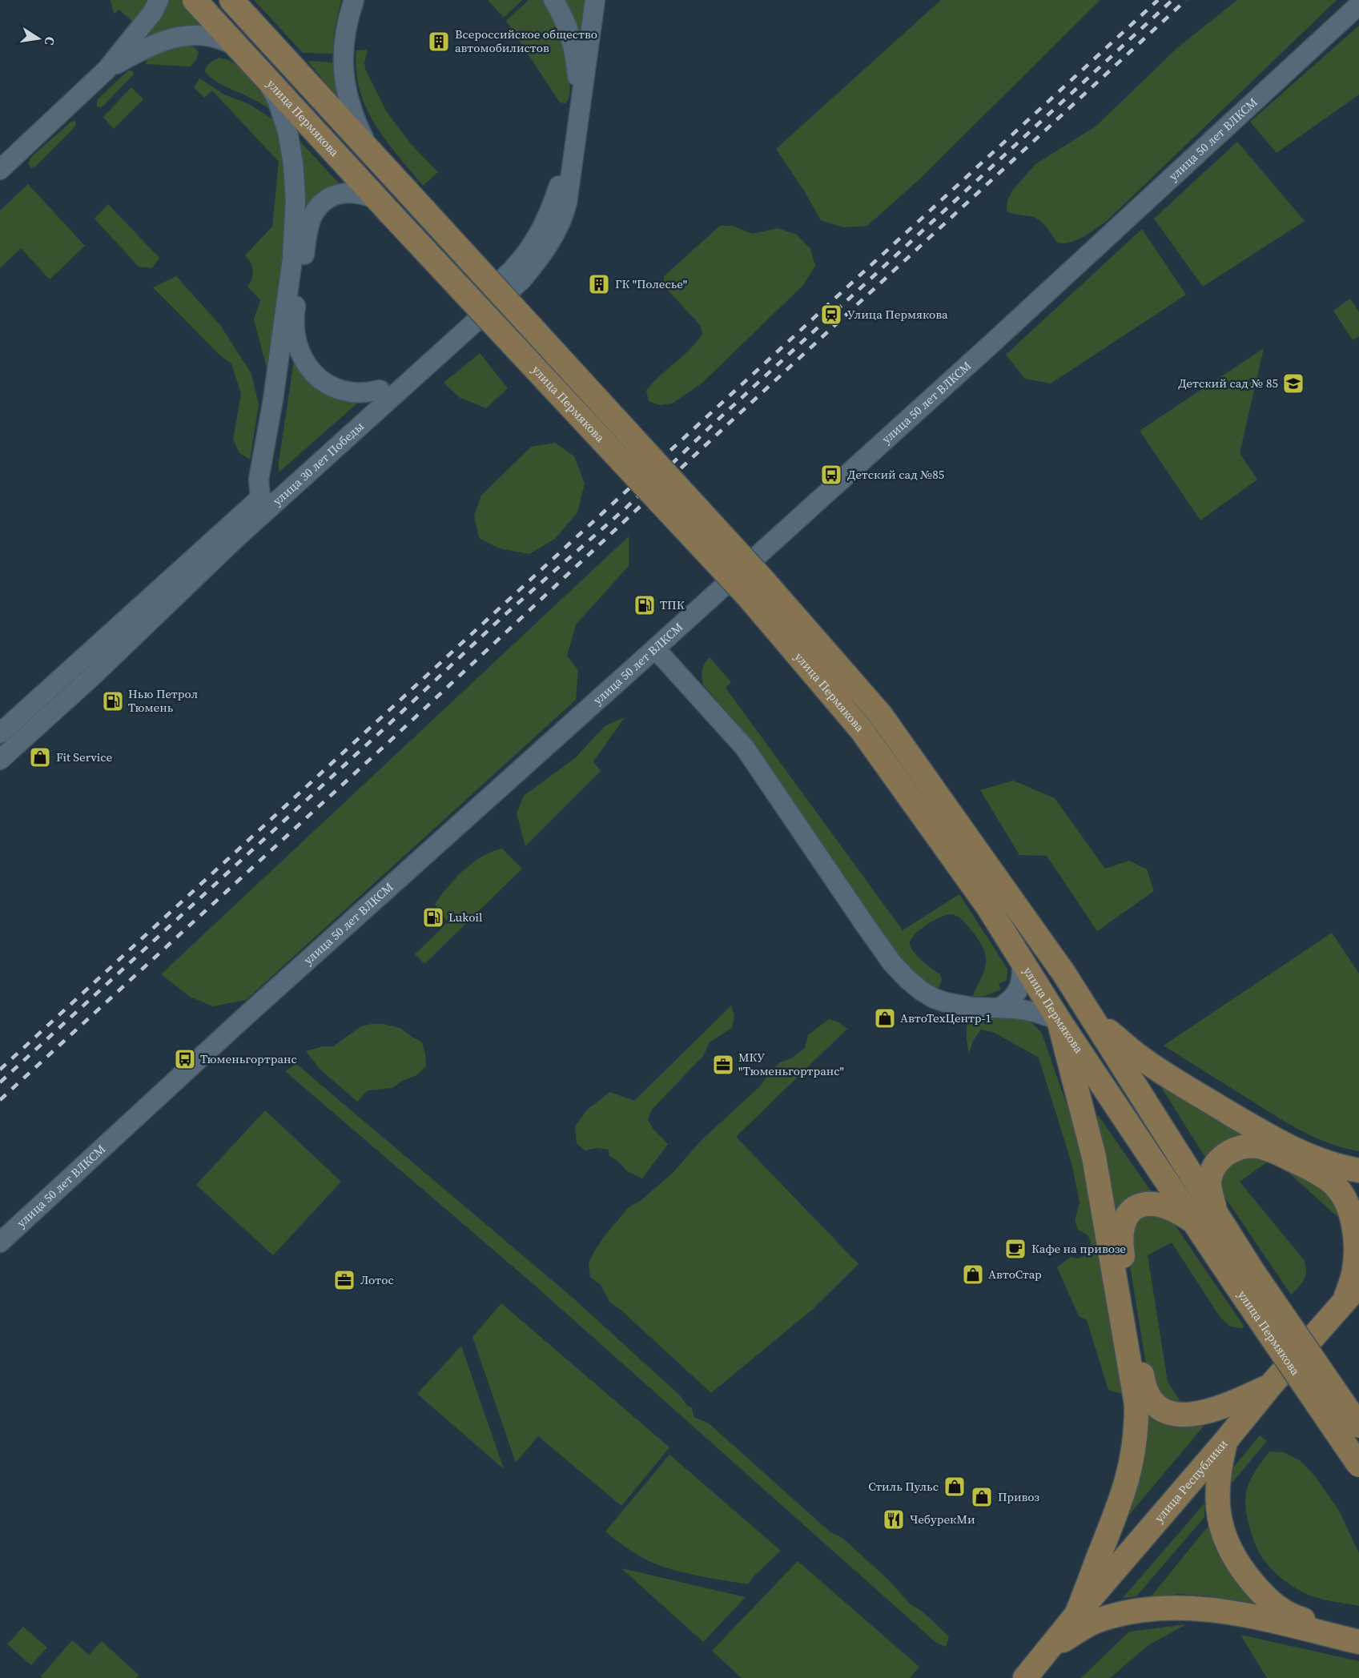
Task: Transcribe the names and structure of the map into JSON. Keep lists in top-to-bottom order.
{
  "streets": {
    "main road": ["улица Пермякова", "улица Республики"],
    "street": ["улица 50 лет ВЛКСМ", "улица 30 лет Победы"]
  },
  "places": {
    "building": ["Всероссийское общество автомобилистов", "ГК \"Полесье\""],
    "station": ["Улица Пермякова"],
    "school or university": ["Детский сад № 85"],
    "bus stop": ["Детский сад №85", "Тюменьгортранс"],
    "fuel station": ["ТПК", "Нью Петрол Тюмень", "Lukoil"],
    "shop": [
      "Fit Service",
      "АвтоТехЦентр-1",
      "АвтоСтар",
      "Стиль Пульс",
      "Привоз"
    ],
    "office": ["МКУ \"Тюменьгортранс\"", "Лотос"],
    "cafe": ["Кафе на привозе"],
    "restaurant": ["ЧебурекМи"]
  },
  "north": "right"
}
